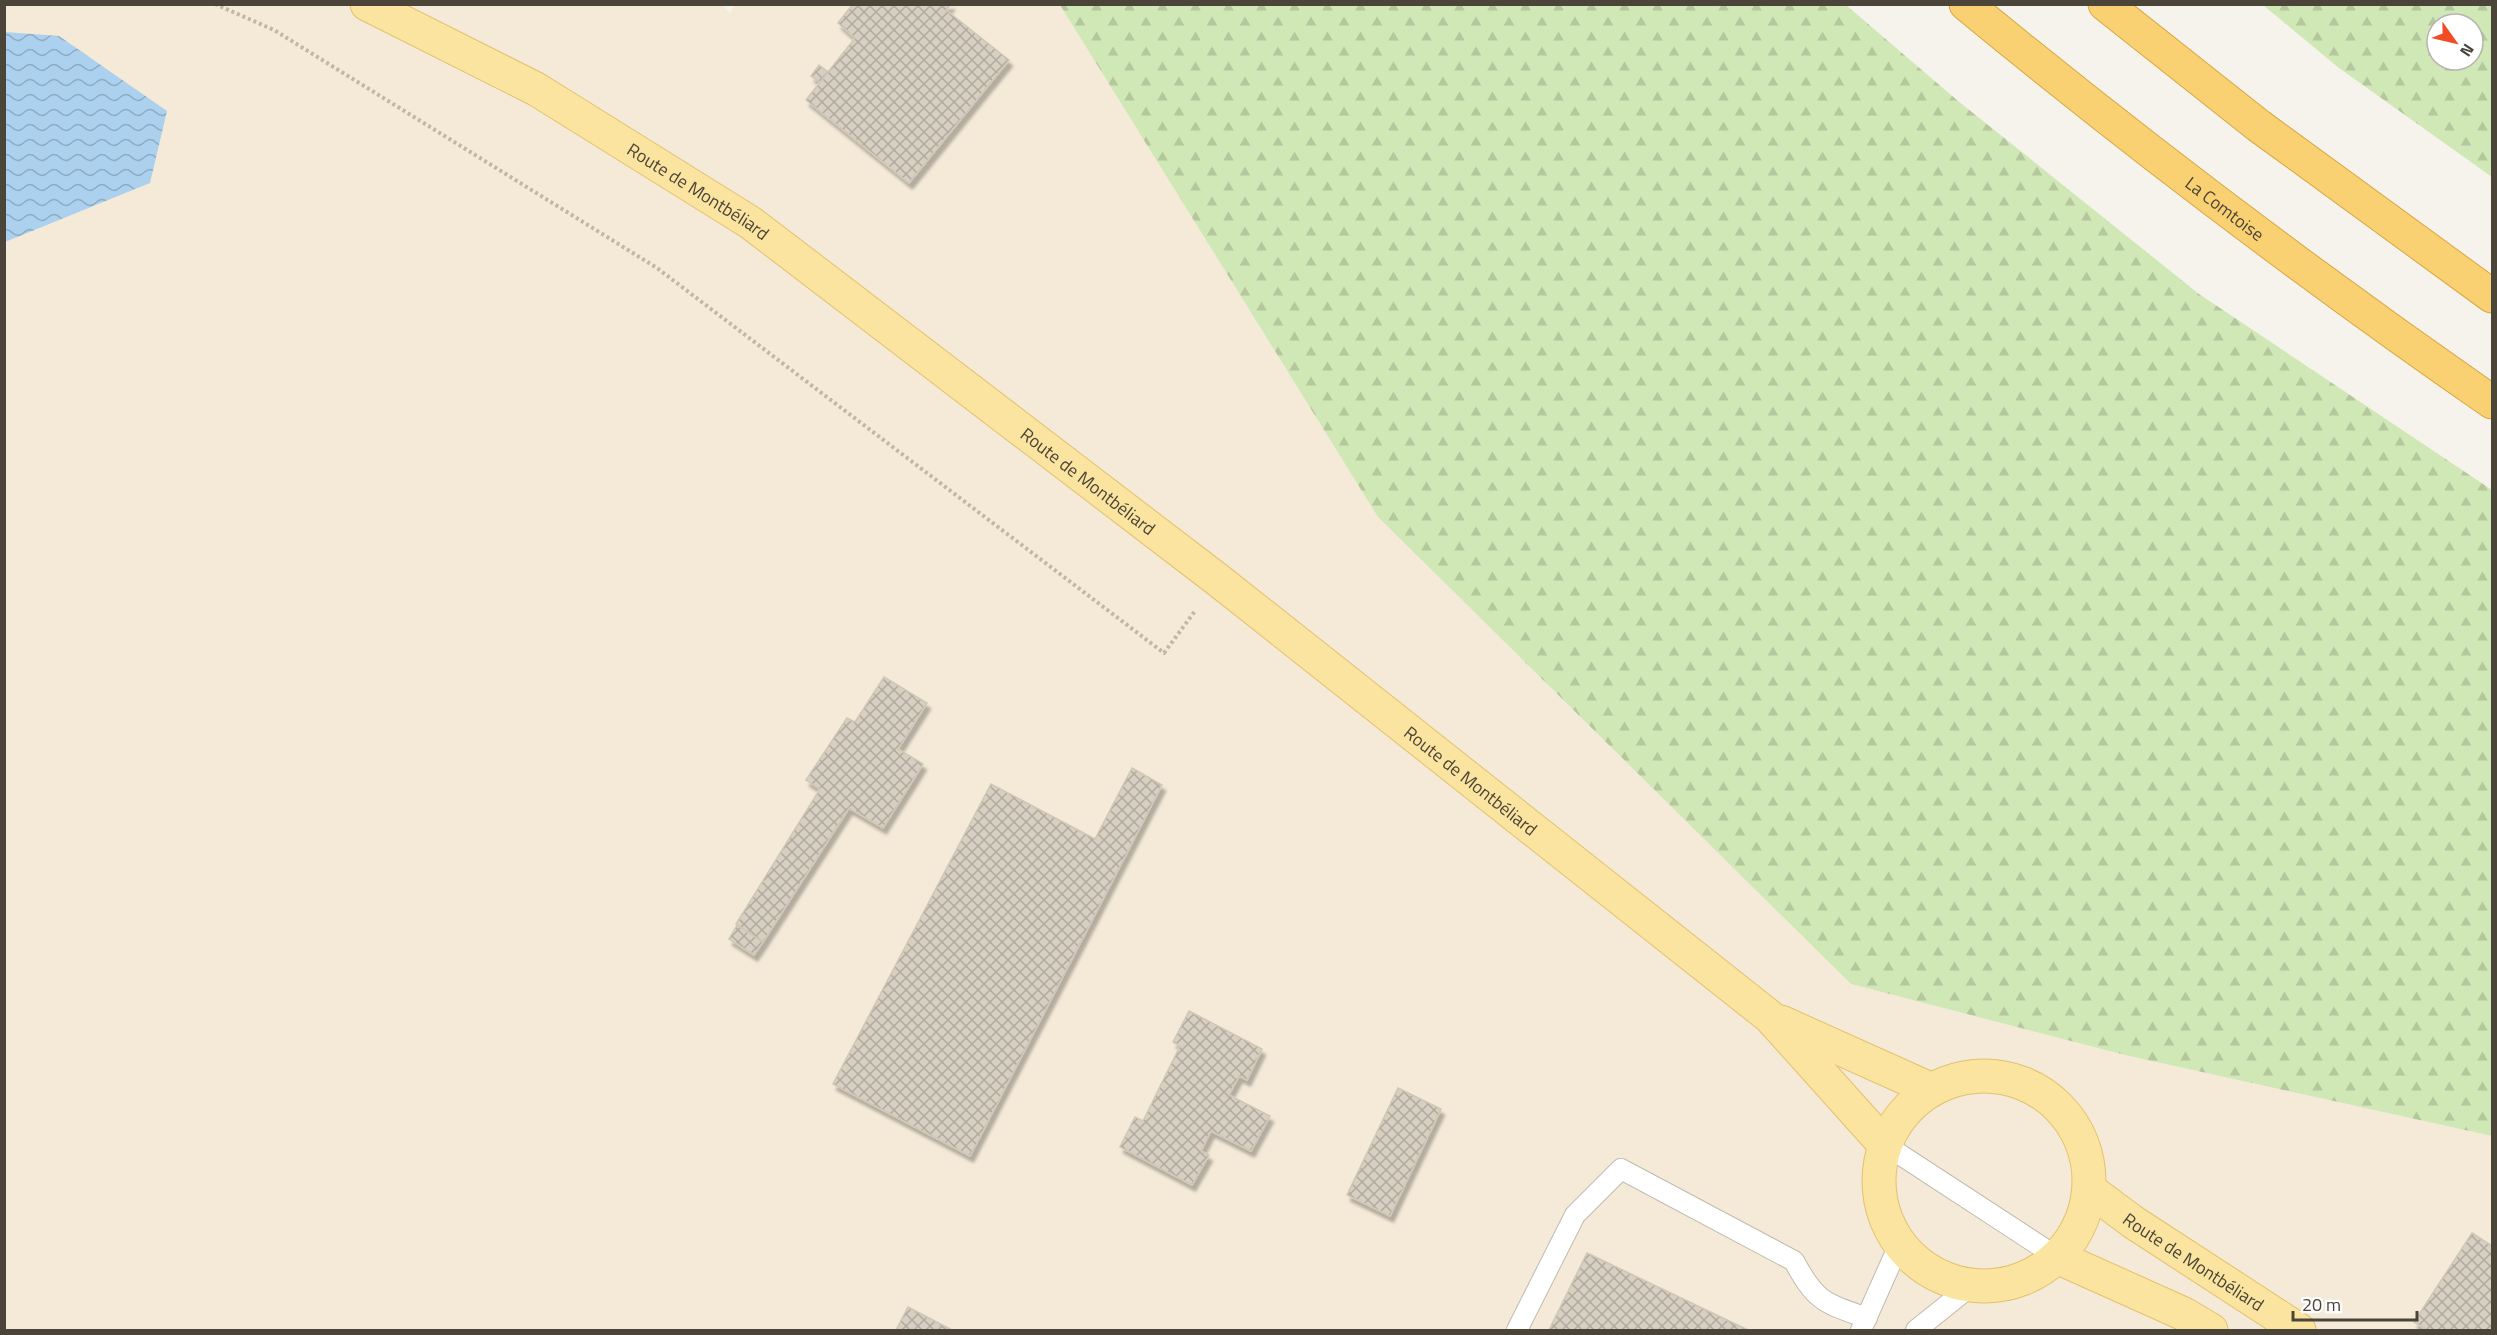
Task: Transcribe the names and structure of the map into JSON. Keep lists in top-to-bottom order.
{
  "streets": {
    "highway": ["La Comtoise"],
    "main road": ["Route de Montbéliard"]
  },
  "scale_bar": "20 m",
  "north": "bottom right"
}
